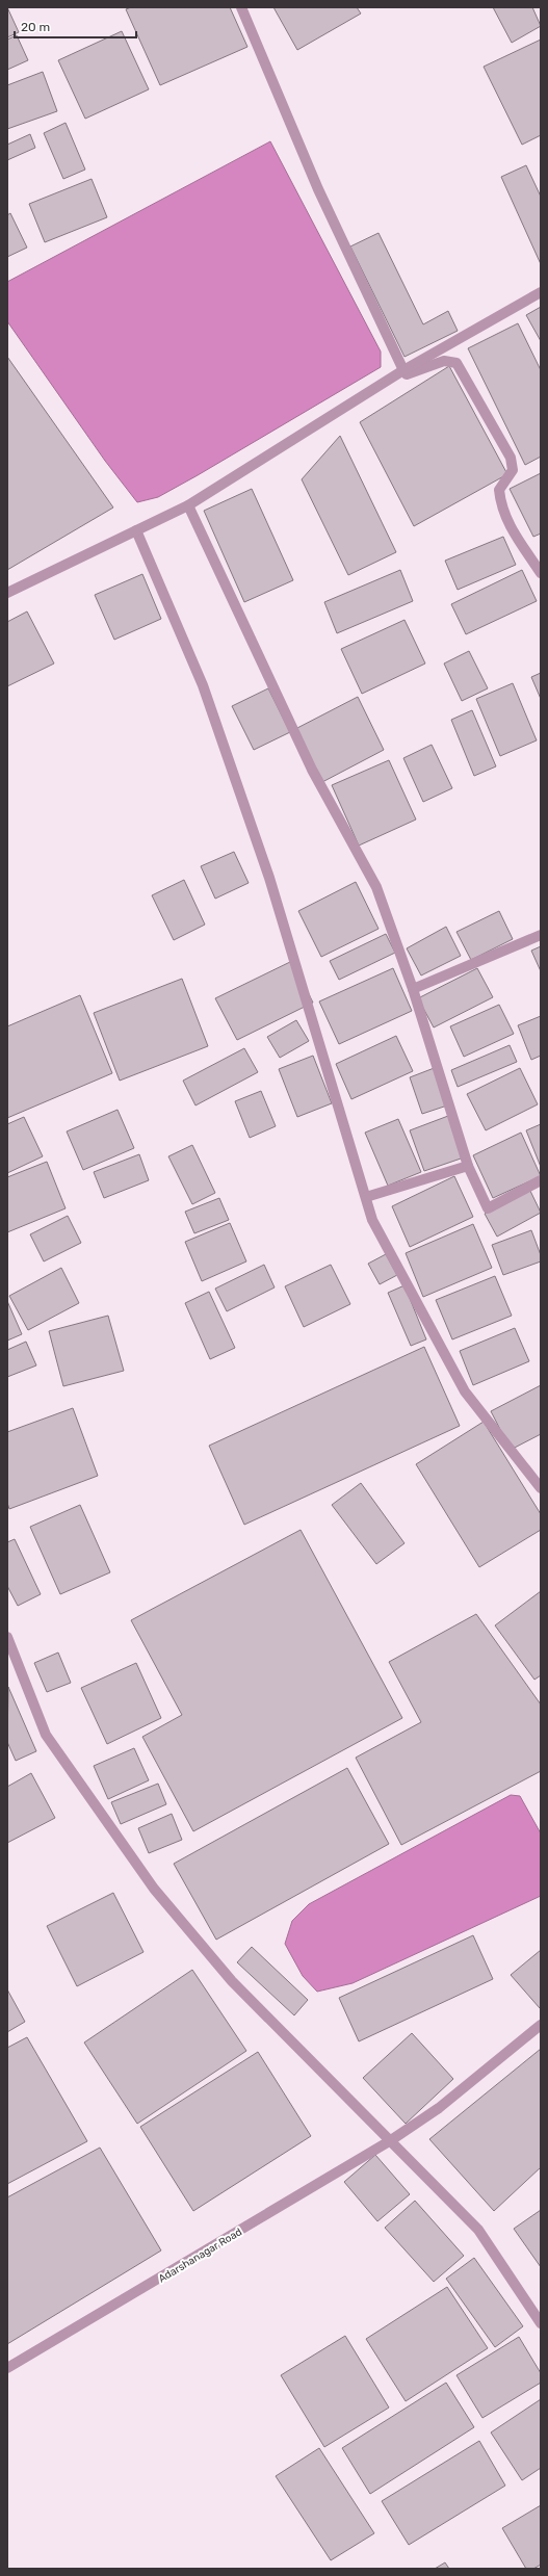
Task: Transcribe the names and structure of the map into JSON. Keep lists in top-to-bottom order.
{
  "streets": {
    "street": ["Adarshanagar Road"]
  },
  "scale_bar": "20 m"
}
